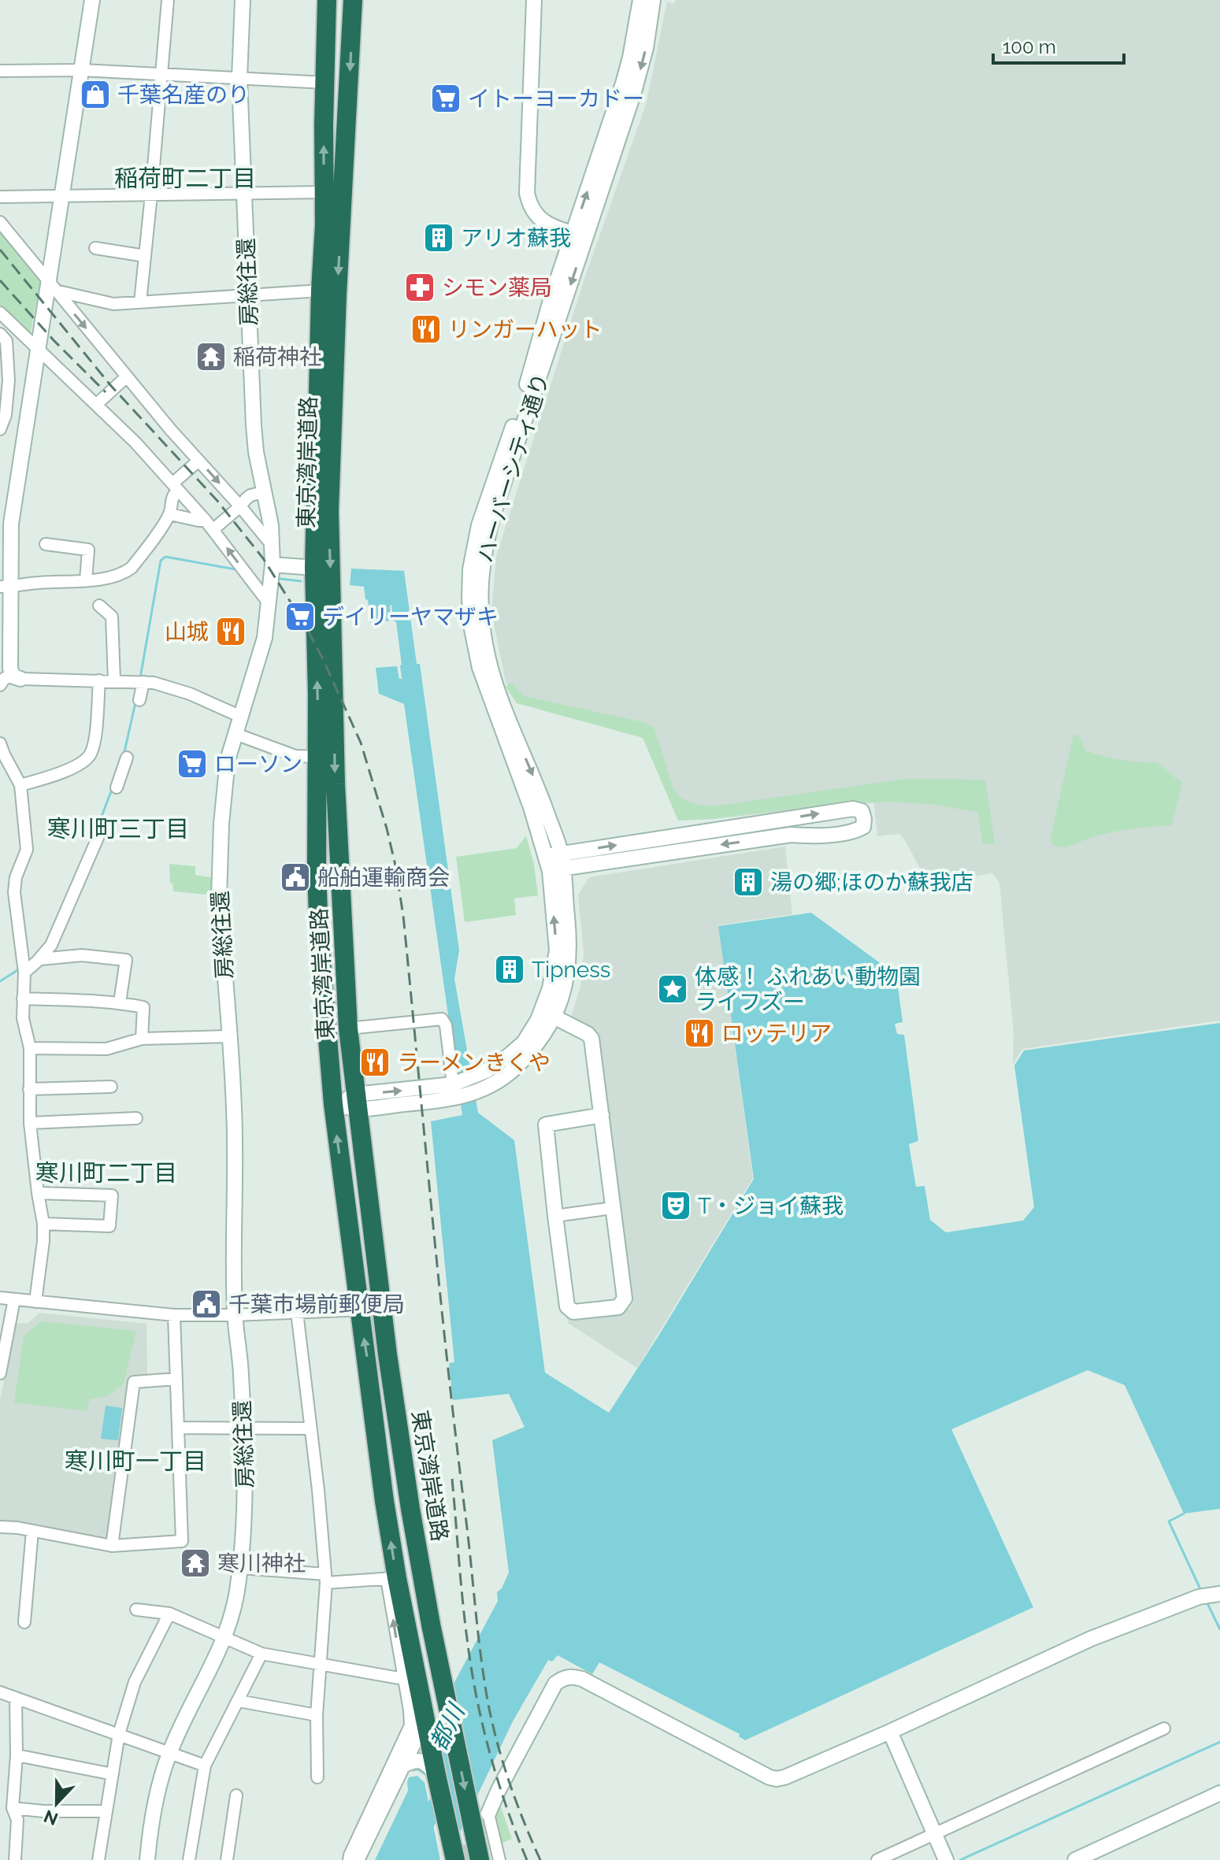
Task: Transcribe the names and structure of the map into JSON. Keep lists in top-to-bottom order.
{
  "streets": {
    "highway": ["東京湾岸道路"],
    "street": ["房総往還", "ハーバーシティ通り"]
  },
  "districts": [
    "稲荷町二丁目",
    "寒川町三丁目",
    "寒川町二丁目",
    "寒川町一丁目"
  ],
  "water": ["都川"],
  "places": {
    "shop": ["千葉名産のり"],
    "supermarket": ["イトーヨーカドー", "デイリーヤマザキ", "ローソン"],
    "building": ["アリオ蘇我", "湯の郷;ほのか蘇我店", "Tipness"],
    "pharmacy": ["シモン薬局"],
    "restaurant": [
      "リンガーハット",
      "山城",
      "ロッテリア",
      "ラーメンきくや"
    ],
    "temple": ["稲荷神社", "寒川神社"],
    "public building": ["船舶運輸商会", "千葉市場前郵便局"],
    "place": ["体感！ ふれあい動物園 ライフズー"],
    "theatre": ["T・ジョイ蘇我"]
  },
  "scale_bar": "100 m",
  "north": "bottom"
}
